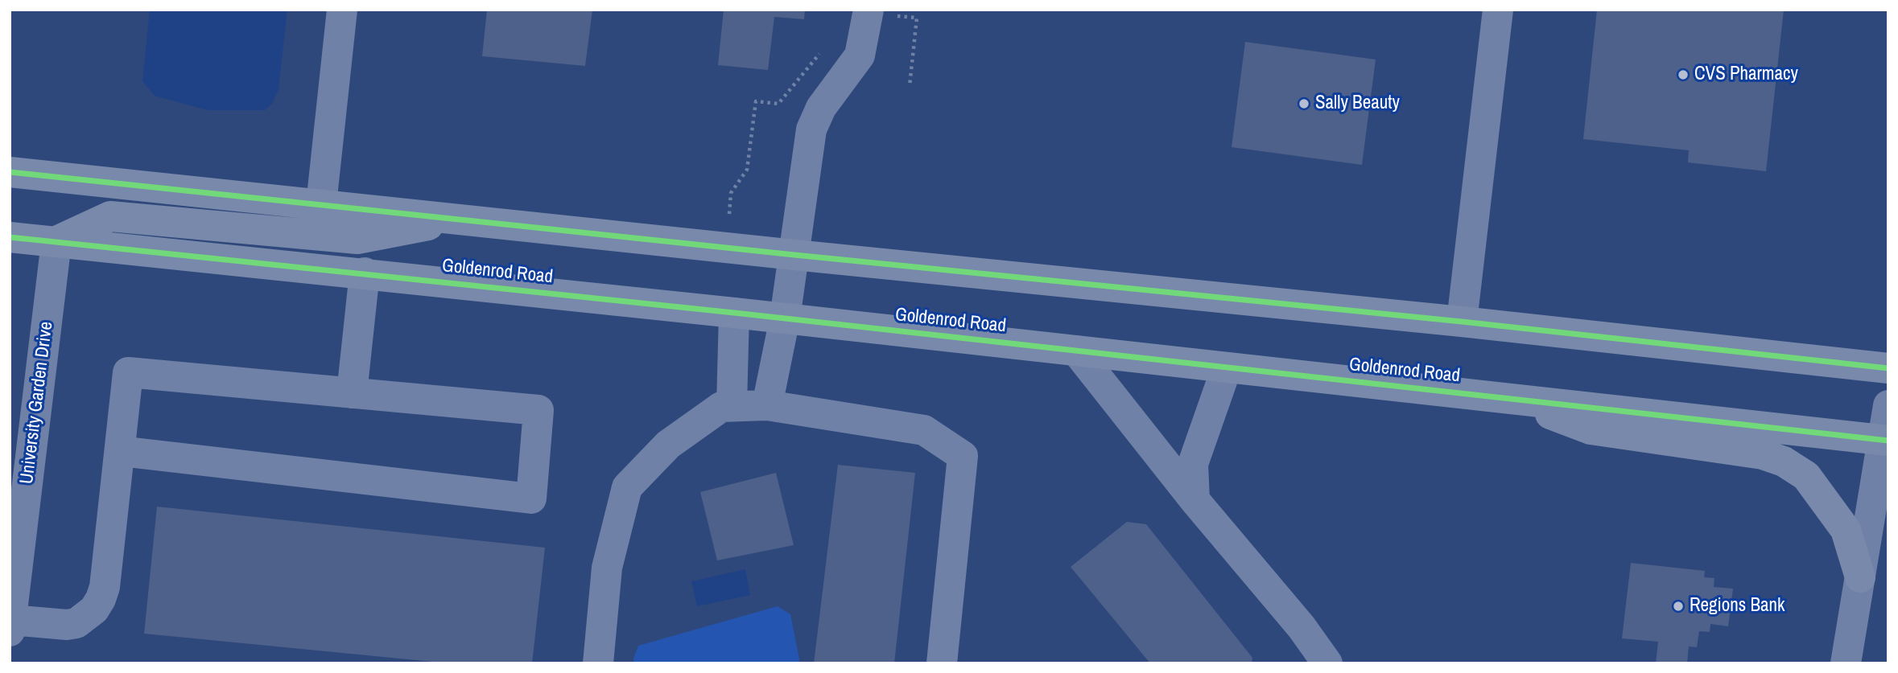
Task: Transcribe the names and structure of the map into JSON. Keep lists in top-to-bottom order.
{
  "streets": {
    "main road": ["Goldenrod Road"],
    "street": ["University Garden Drive"]
  },
  "crossings": [
    ["Goldenrod Road", "University Garden Drive"]
  ],
  "places": ["CVS Pharmacy", "Sally Beauty", "Regions Bank"]
}
